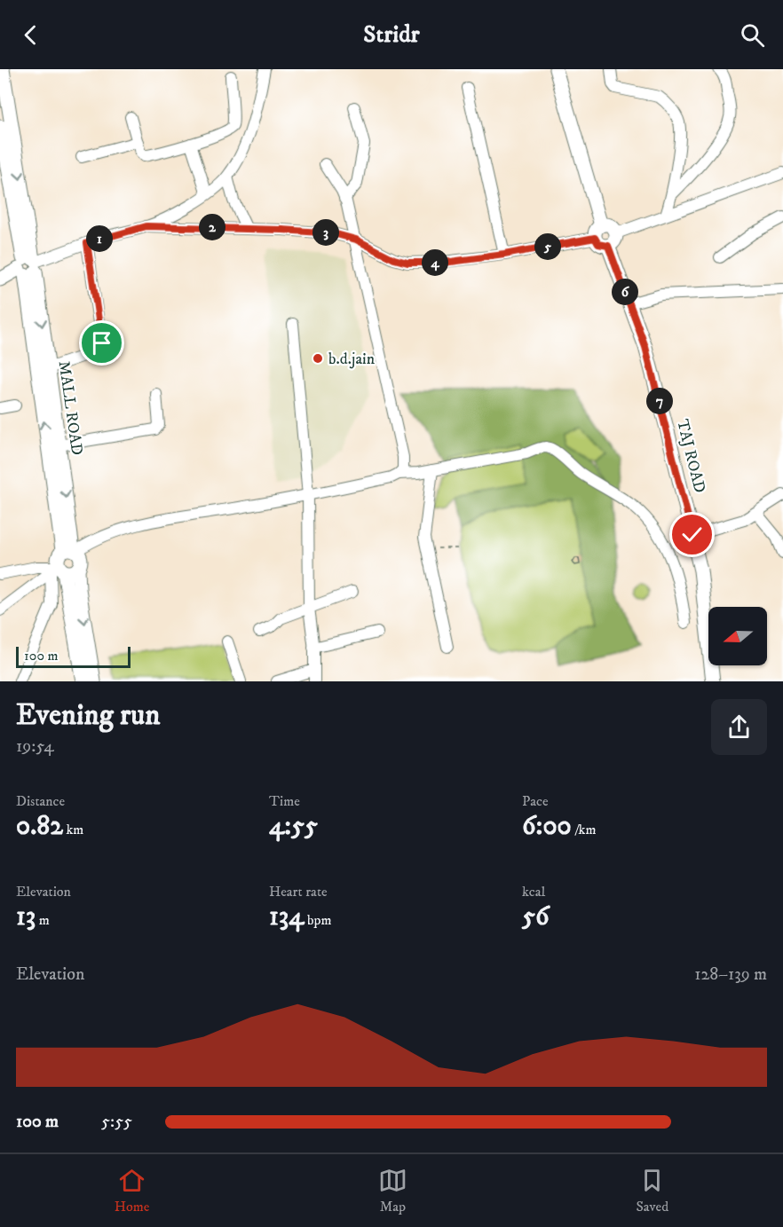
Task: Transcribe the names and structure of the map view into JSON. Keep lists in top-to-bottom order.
{
  "streets": {
    "main road": ["MALL ROAD", "TAJ ROAD"]
  },
  "places": ["b.d.jain"],
  "scale_bar": "100 m",
  "north": "left",
  "page": {
    "header": "Stridr",
    "pins": [
      "2",
      "3",
      "1",
      "5",
      "4",
      "6",
      "7"
    ],
    "scale": "100 m",
    "heading": ["Evening run", "19:54"],
    "stats": [
      ["Distance", "0.82 km"],
      ["Time", "4:55"],
      ["Pace", "6:00 /km"],
      ["Elevation", "13 m"],
      ["Heart rate", "134 bpm"],
      ["kcal", "56"]
    ],
    "chart": ["Elevation", "128–139 m"],
    "list": [
      {
        "name": "100 m",
        "note": "5:55"
      }
    ],
    "tabs": ["Home", "Map", "Saved"]
  }
}
